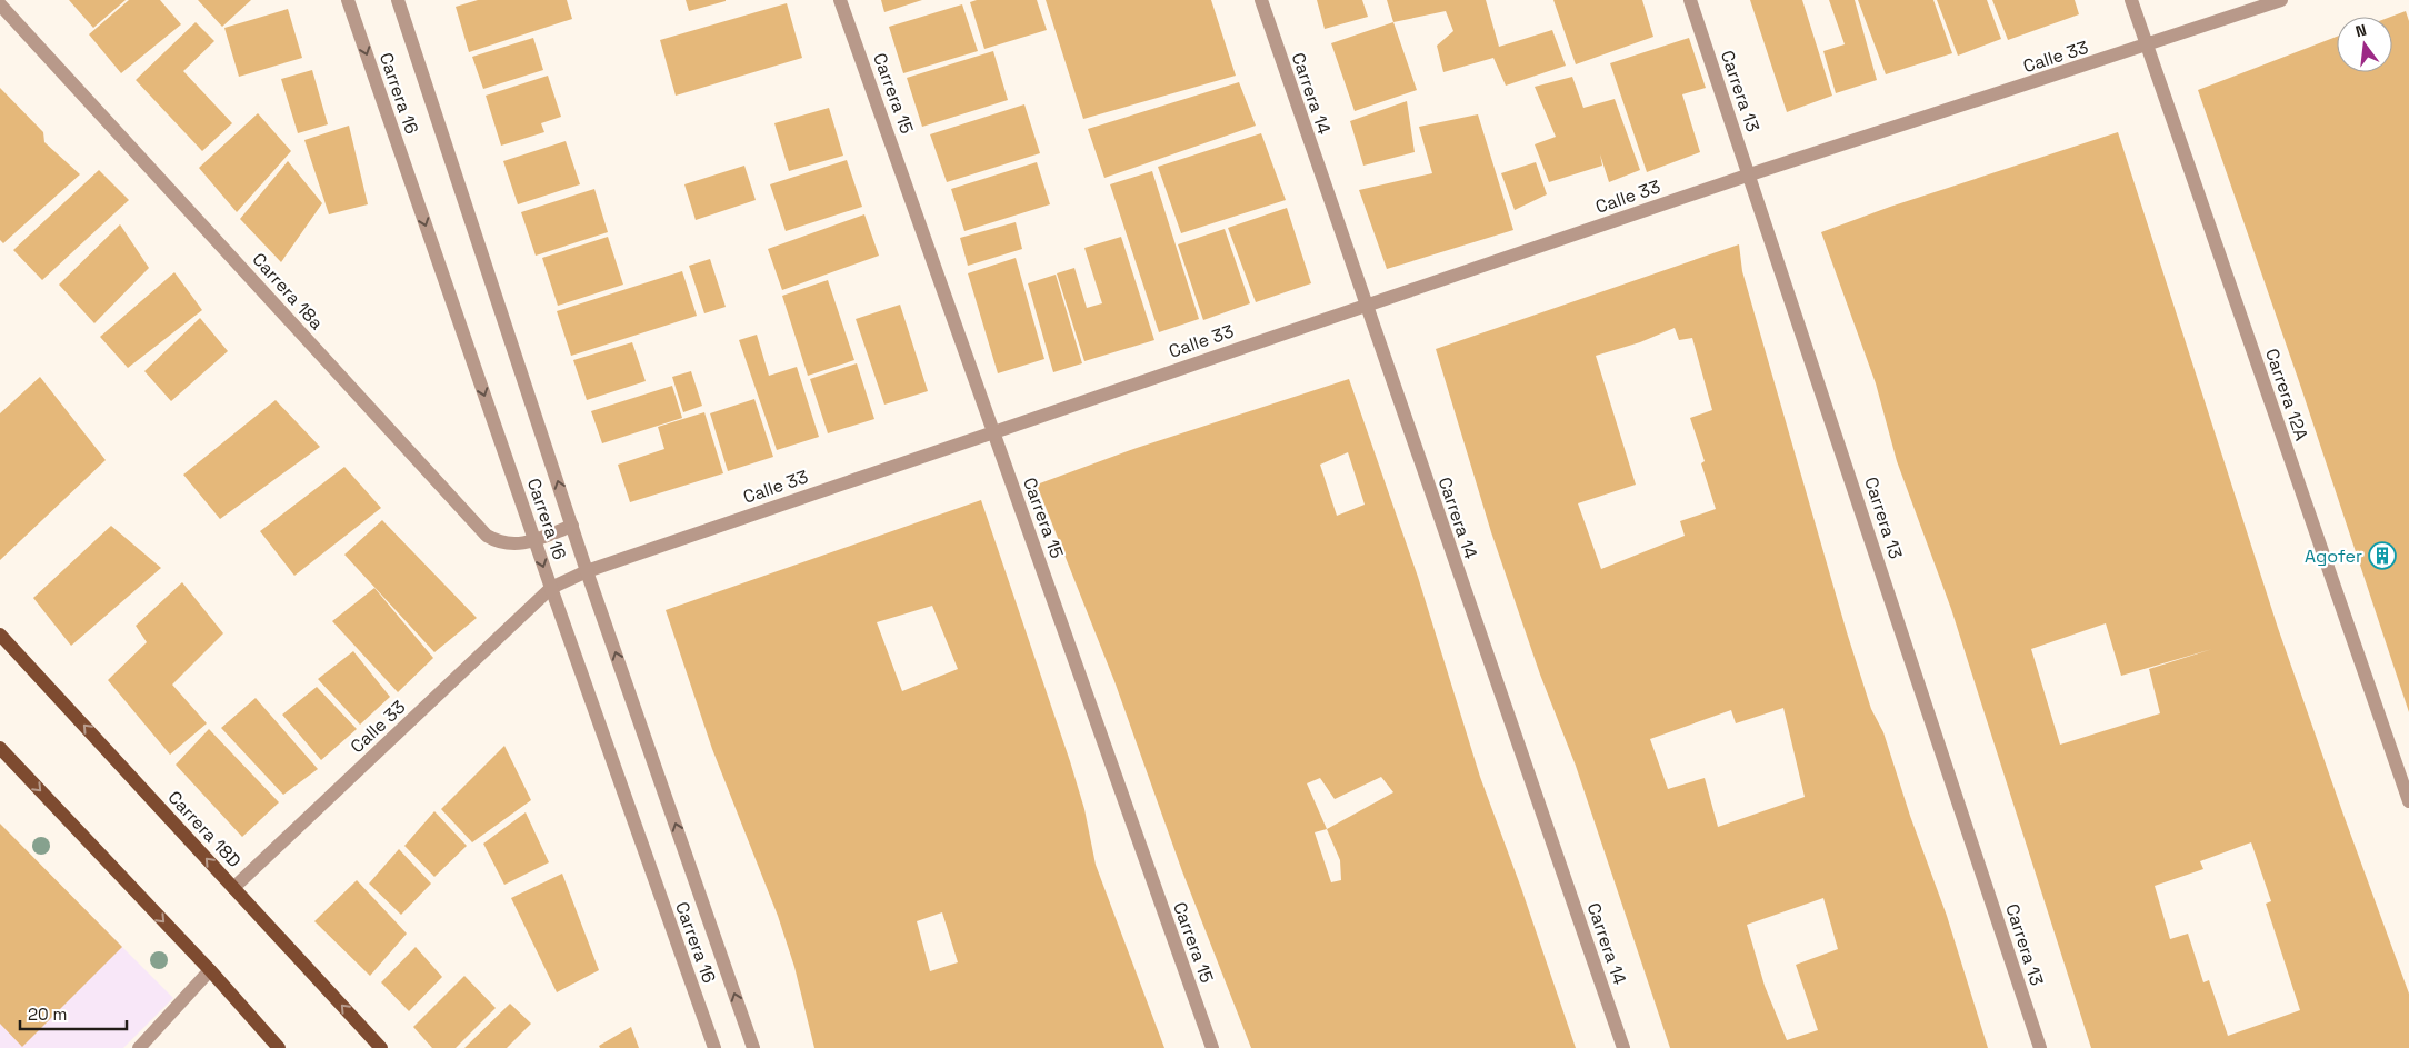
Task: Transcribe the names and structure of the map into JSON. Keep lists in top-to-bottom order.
{
  "streets": {
    "main road": ["Carrera 18D"],
    "street": [
      "Calle 33",
      "Carrera 13",
      "Carrera 16",
      "Carrera 15",
      "Carrera 14",
      "Carrera 18a",
      "Carrera 12A"
    ]
  },
  "crossings": [
    ["Calle 33", "Carrera 13"],
    ["Calle 33", "Carrera 16"],
    ["Calle 33", "Carrera 15"],
    ["Calle 33", "Carrera 14"],
    ["Calle 33", "Carrera 12A"],
    ["Calle 33", "Carrera 18D"],
    ["Carrera 16", "Carrera 18a"]
  ],
  "places": {
    "building": ["Agofer"]
  },
  "scale_bar": "20 m",
  "north": "top"
}
